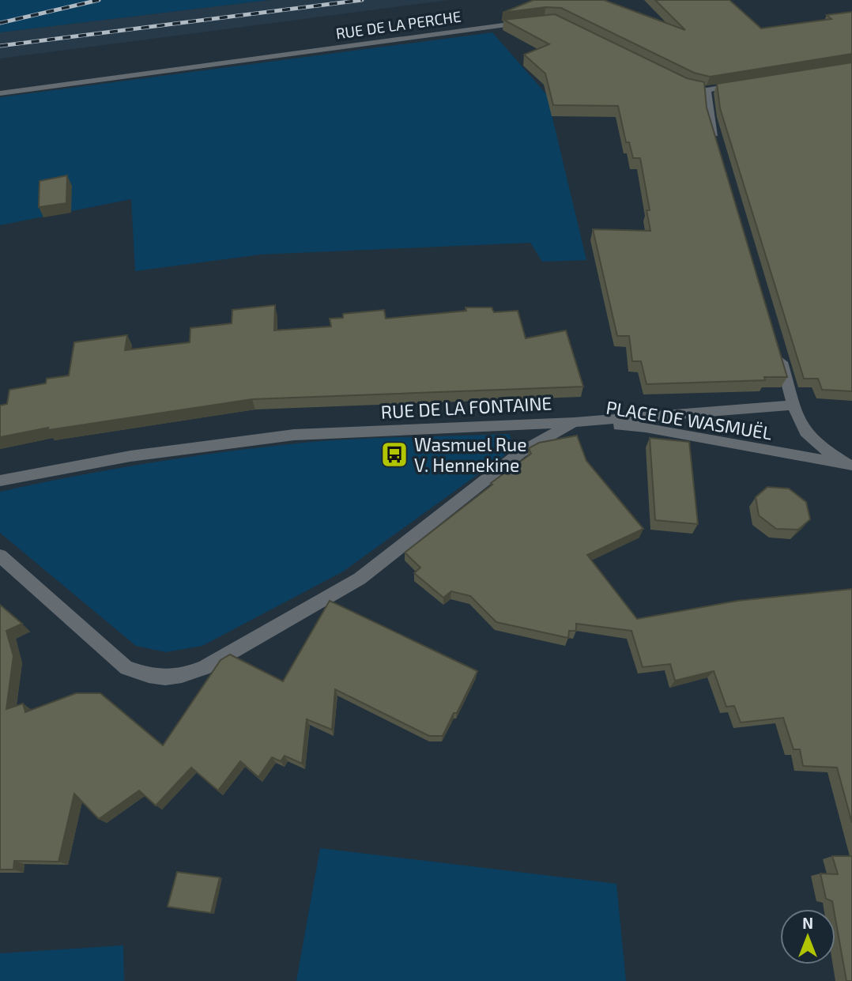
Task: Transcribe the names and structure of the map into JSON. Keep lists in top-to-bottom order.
{
  "streets": {
    "street": ["RUE DE LA PERCHE", "RUE DE LA FONTAINE", "PLACE DE WASMUËL"]
  },
  "crossings": [
    ["RUE DE LA FONTAINE", "PLACE DE WASMUËL"]
  ],
  "places": {
    "bus stop": ["Wasmuel Rue V. Hennekine"]
  },
  "north": "top"
}
